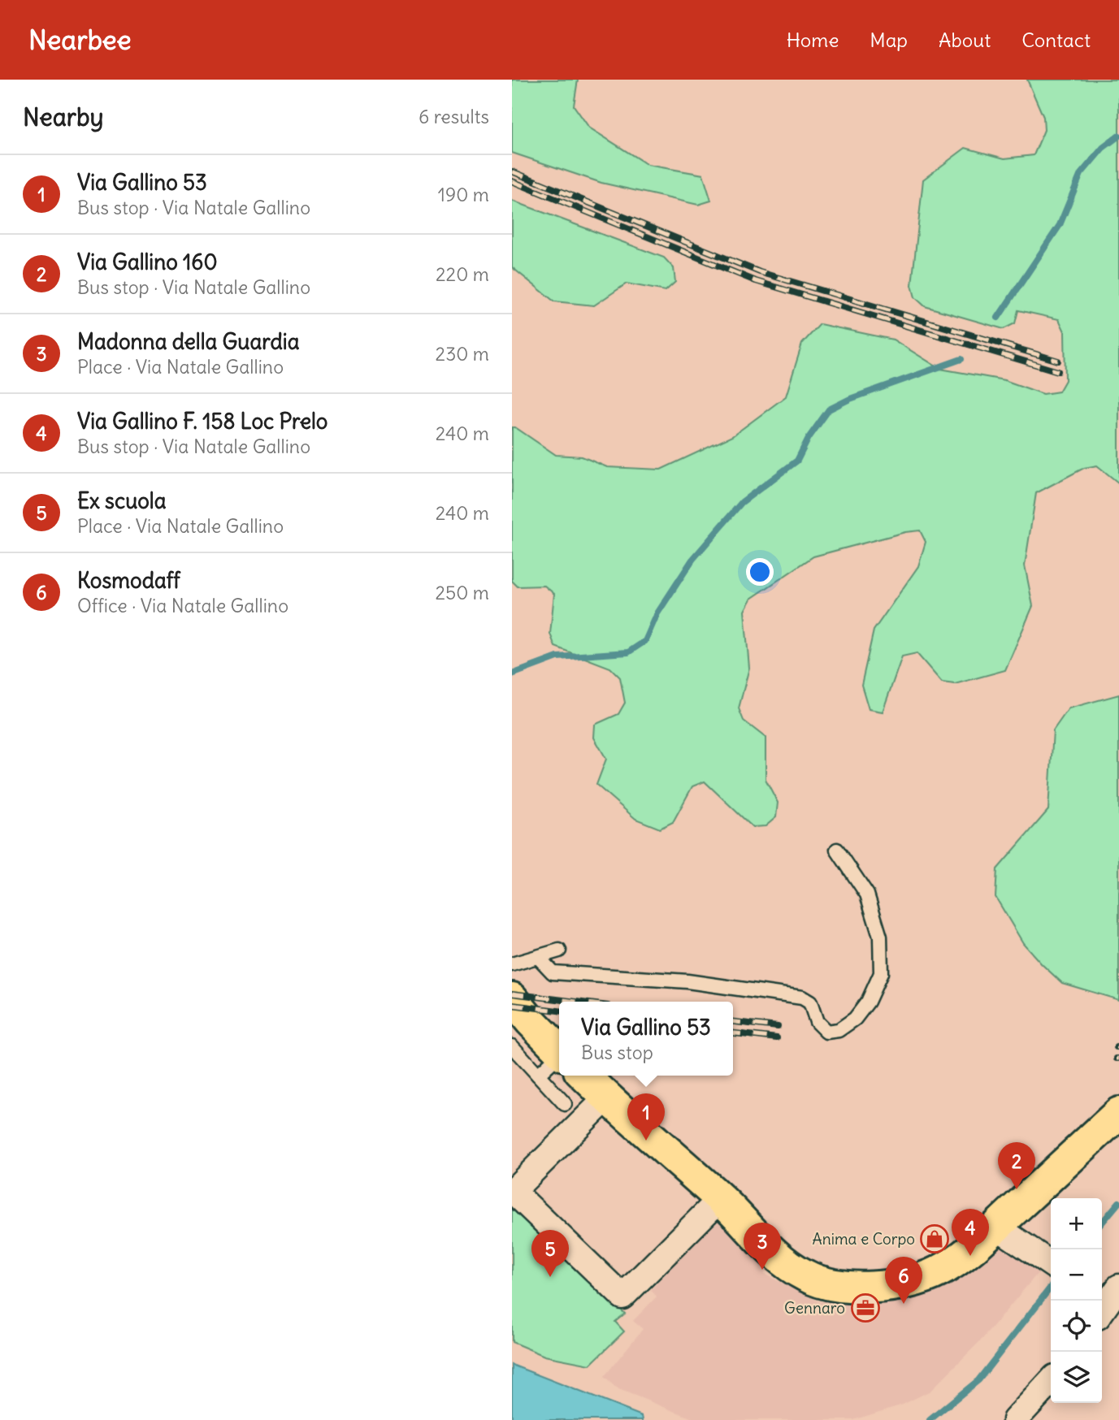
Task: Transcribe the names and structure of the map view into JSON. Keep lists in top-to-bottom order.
{
  "places": {
    "shop": ["Anima e Corpo"],
    "office": ["Gennaro"]
  },
  "page": {
    "header": "Nearbee",
    "nav": [
      "Home",
      "Map",
      "About",
      "Contact"
    ],
    "heading": ["Nearby", "6 results"],
    "list": [
      {
        "mark": "1",
        "name": "Via Gallino 53",
        "note": "Bus stop · Via Natale Gallino",
        "value": "190 m"
      },
      {
        "mark": "2",
        "name": "Via Gallino 160",
        "note": "Bus stop · Via Natale Gallino",
        "value": "220 m"
      },
      {
        "mark": "3",
        "name": "Madonna della Guardia",
        "note": "Place · Via Natale Gallino",
        "value": "230 m"
      },
      {
        "mark": "4",
        "name": "Via Gallino F. 158 Loc Prelo",
        "note": "Bus stop · Via Natale Gallino",
        "value": "240 m"
      },
      {
        "mark": "5",
        "name": "Ex scuola",
        "note": "Place · Via Natale Gallino",
        "value": "240 m"
      },
      {
        "mark": "6",
        "name": "Kosmodaff",
        "note": "Office · Via Natale Gallino",
        "value": "250 m"
      }
    ],
    "popup": ["Via Gallino 53", "Bus stop"],
    "pins": [
      "1",
      "2",
      "4",
      "3",
      "5",
      "6"
    ],
    "map_buttons": ["+", "−"]
  }
}
